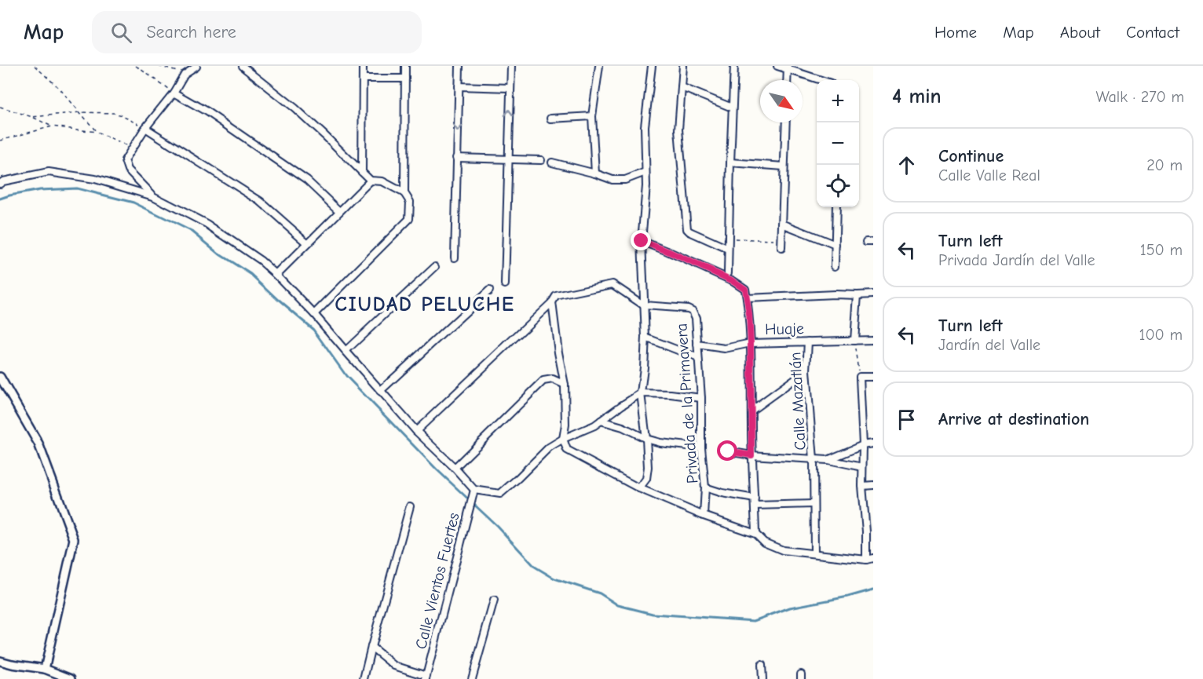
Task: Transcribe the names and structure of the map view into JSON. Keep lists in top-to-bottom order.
{
  "streets": {
    "street": [
      "Huaje",
      "Calle Mazatlán",
      "Privada de la Primavera",
      "Calle Vientos Fuertes"
    ]
  },
  "crossings": [
    ["Huaje", "Calle Mazatlán"],
    ["Huaje", "Privada de la Primavera"]
  ],
  "districts": ["CIUDAD PELUCHE"],
  "north": "bottom right",
  "page": {
    "header": "Map",
    "search": "Search here",
    "nav": [
      "Home",
      "Map",
      "About",
      "Contact"
    ],
    "heading": ["4 min", "Walk · 270 m"],
    "map_buttons": ["+", "−"],
    "list": [
      ["Continue", "Calle Valle Real", "20 m"],
      ["Turn left", "Privada Jardín del Valle", "150 m"],
      ["Turn left", "Jardín del Valle", "100 m"],
      "Arrive at destination"
    ]
  }
}
